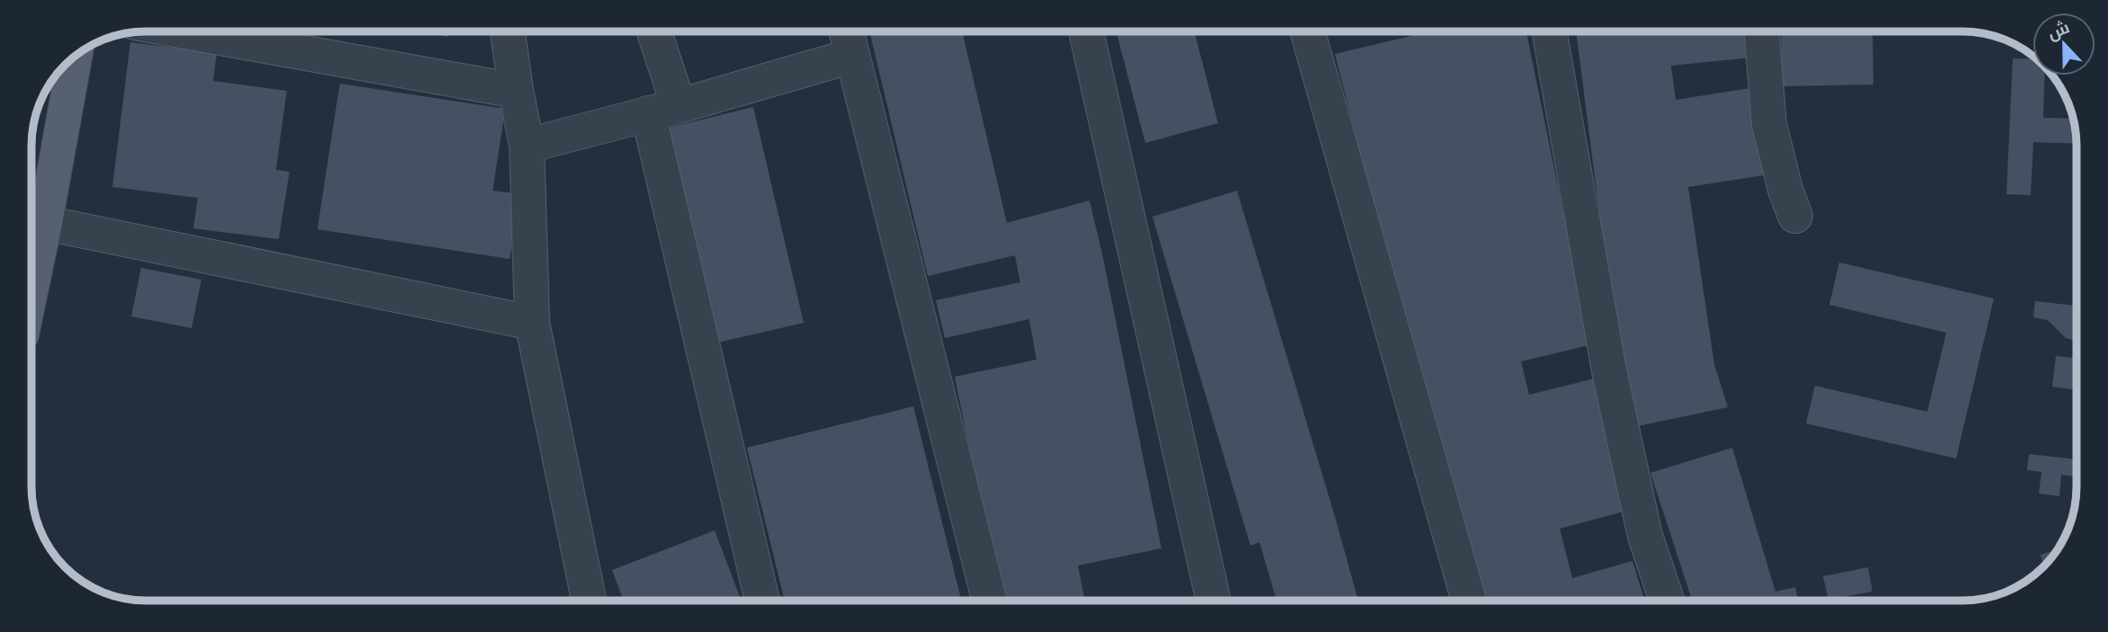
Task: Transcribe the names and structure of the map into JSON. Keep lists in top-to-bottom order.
{
  "north": "top"
}
